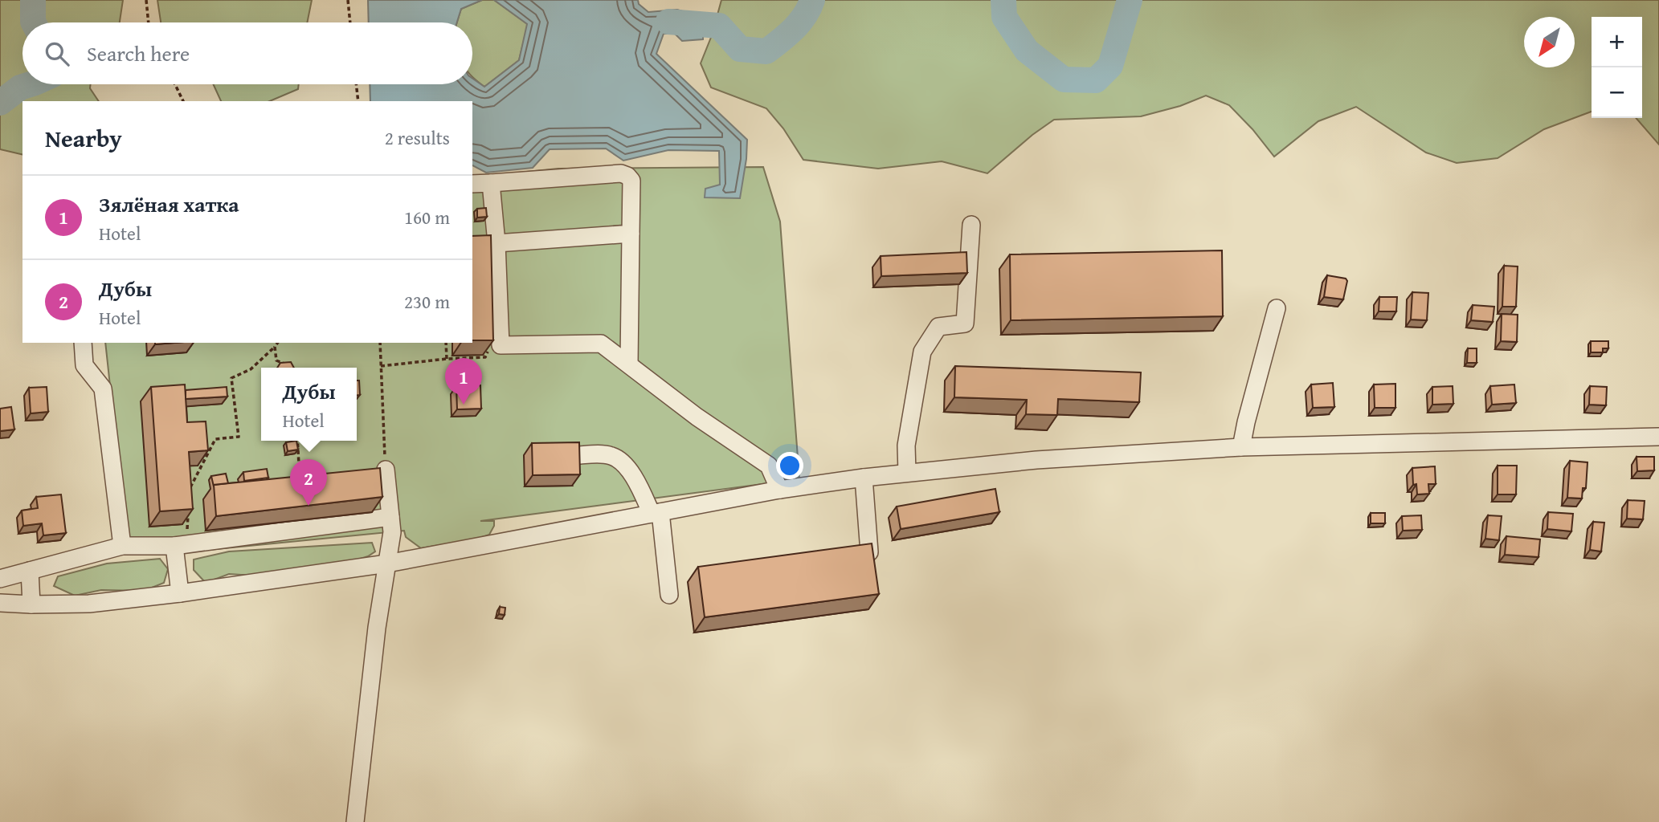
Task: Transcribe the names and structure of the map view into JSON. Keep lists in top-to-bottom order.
{
  "north": "bottom left",
  "page": {
    "map_buttons": ["+", "−"],
    "search": "Search here",
    "heading": ["Nearby", "2 results"],
    "list": [
      {
        "mark": "1",
        "name": "Зялёная хатка",
        "note": "Hotel",
        "value": "160 m"
      },
      {
        "mark": "2",
        "name": "Дубы",
        "note": "Hotel",
        "value": "230 m"
      }
    ],
    "pins": ["1", "2"],
    "popup": ["Дубы", "Hotel"]
  }
}
